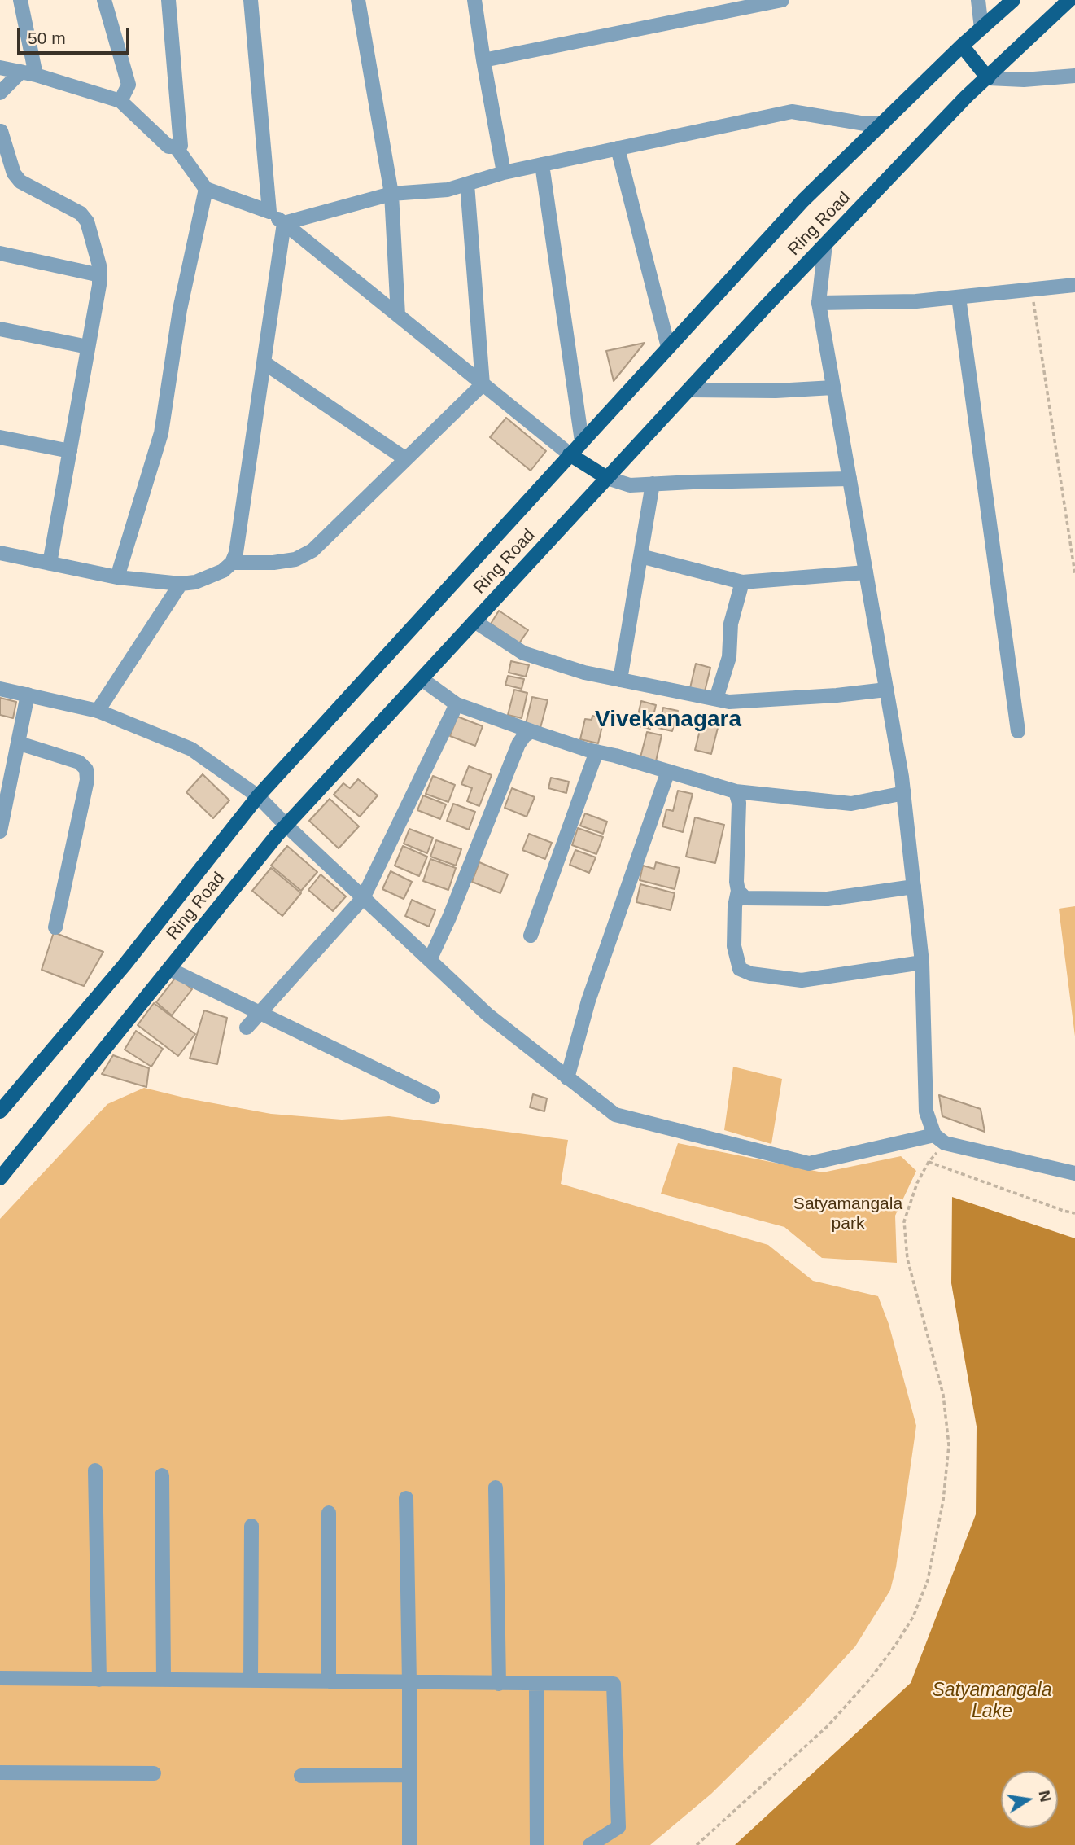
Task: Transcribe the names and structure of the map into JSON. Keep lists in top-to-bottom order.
{
  "streets": {
    "main road": ["Ring Road"]
  },
  "districts": ["Vivekanagara"],
  "water": ["Satyamangala Lake"],
  "parks": ["Satyamangala park"],
  "scale_bar": "50 m",
  "north": "right"
}
